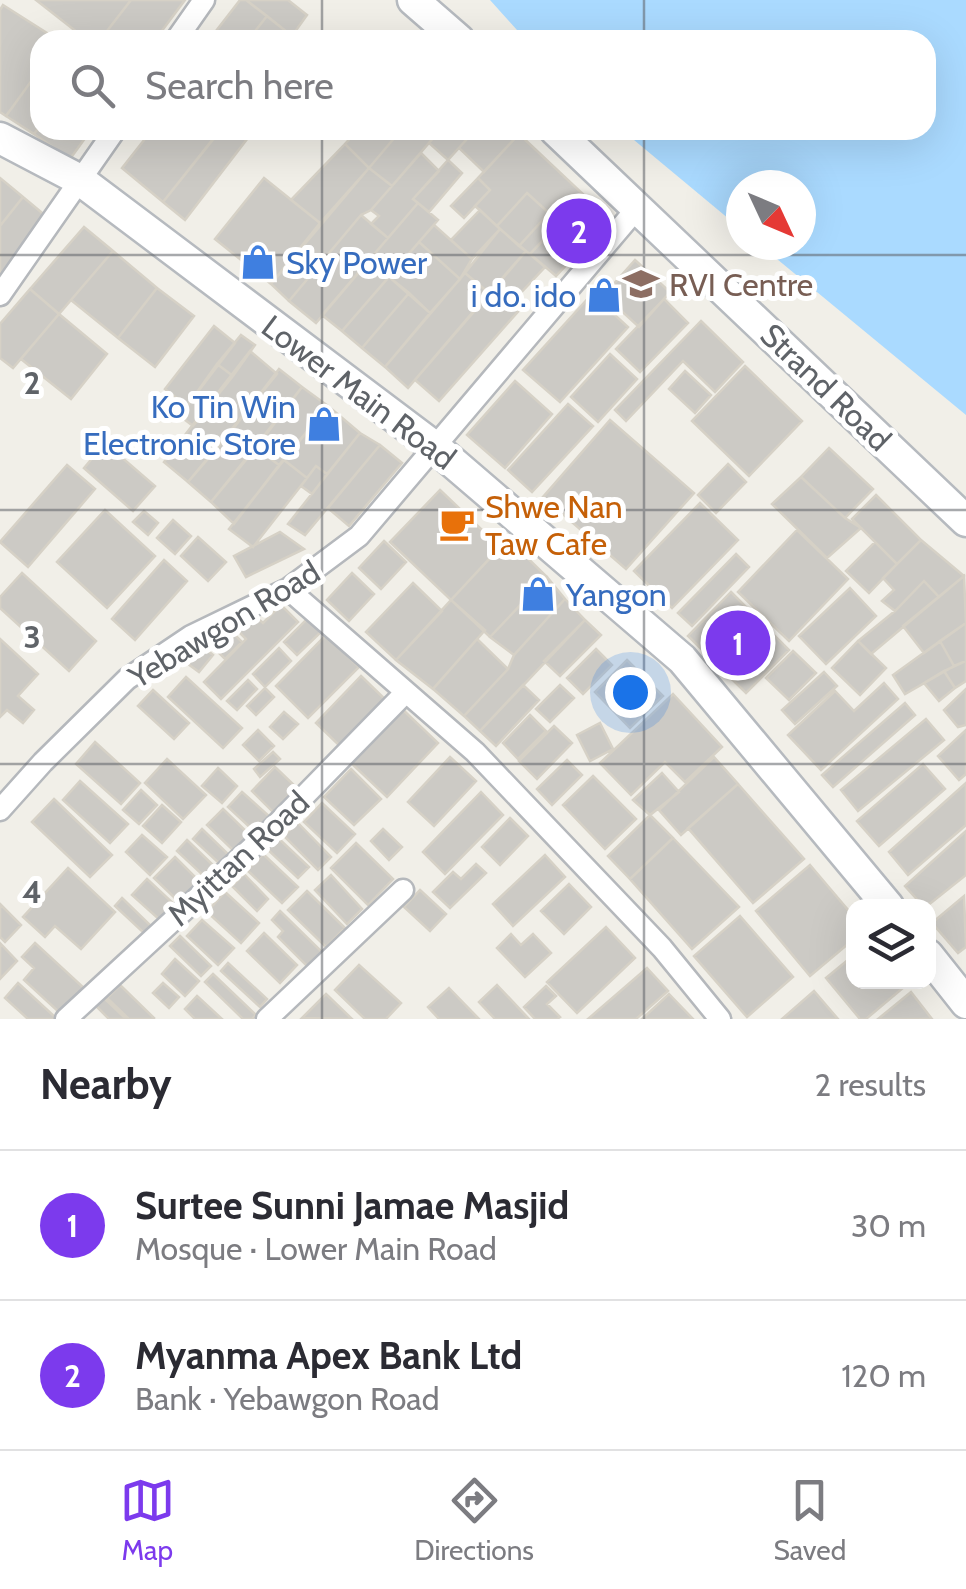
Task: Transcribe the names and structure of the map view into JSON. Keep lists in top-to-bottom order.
{
  "streets": {
    "main road": ["Strand Road", "Lower Main Road"],
    "street": ["Yebawgon Road", "Myittan Road"]
  },
  "crossings": [
    ["Strand Road", "Yebawgon Road"],
    ["Lower Main Road", "Yebawgon Road"]
  ],
  "places": {
    "shop": [
      "Sky Power",
      "i do. ido",
      "Ko Tin Win Electronic Store",
      "Yangon"
    ],
    "school or university": ["RVI Centre"],
    "cafe": ["Shwe Nan Taw Cafe"]
  },
  "north": "bottom right",
  "page": {
    "search": "Search here",
    "pins": ["2", "1"],
    "heading": ["Nearby", "2 results"],
    "list": [
      {
        "mark": "1",
        "name": "Surtee Sunni Jamae Masjid",
        "note": "Mosque · Lower Main Road",
        "value": "30 m"
      },
      {
        "mark": "2",
        "name": "Myanma Apex Bank Ltd",
        "note": "Bank · Yebawgon Road",
        "value": "120 m"
      }
    ],
    "nav": ["Map", "Directions", "Saved"]
  },
  "grid": {
    "rows": ["2", "3", "4"]
  }
}
